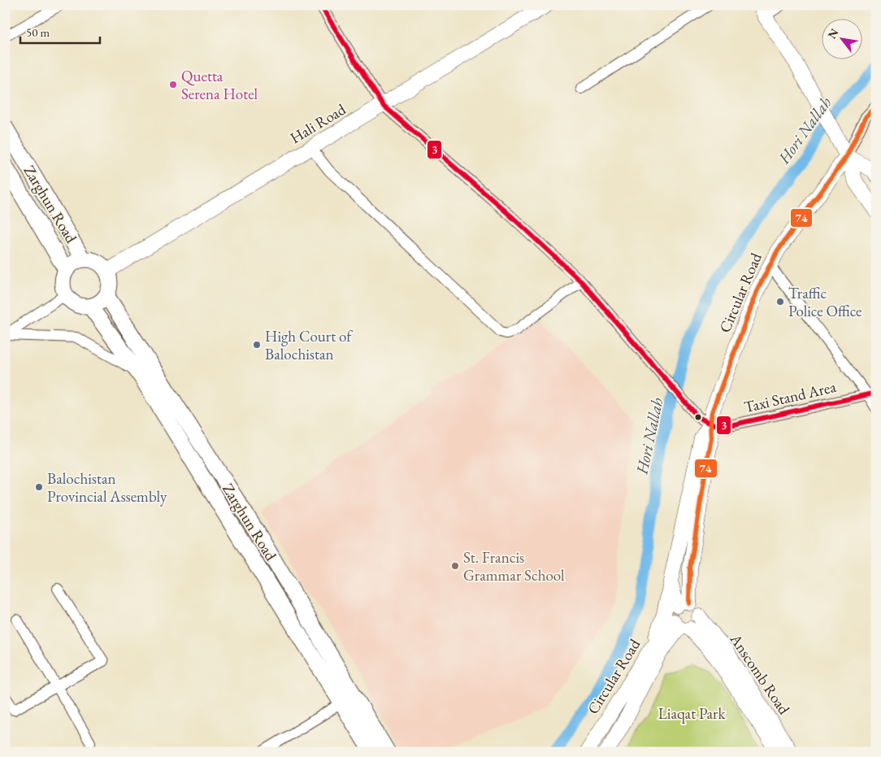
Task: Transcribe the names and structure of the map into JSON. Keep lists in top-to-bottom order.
{
  "streets": {
    "main road": ["Zarghun Road"],
    "street": [
      "Hali Road",
      "Circular Road",
      "Taxi Stand Area",
      "Anscomb Road"
    ]
  },
  "crossings": [
    ["Hali Road", "Zarghun Road"],
    ["Circular Road", "Taxi Stand Area"],
    ["Circular Road", "Anscomb Road"]
  ],
  "water": ["Hori Nallah"],
  "parks": ["Liaqat Park"],
  "places": [
    "Quetta Serena Hotel",
    "Traffic Police Office",
    "High Court of Balochistan",
    "Balochistan Provincial Assembly",
    "St. Francis Grammar School"
  ],
  "lines": ["transit line 3", "transit line 74"],
  "scale_bar": "50 m",
  "north": "top left"
}
